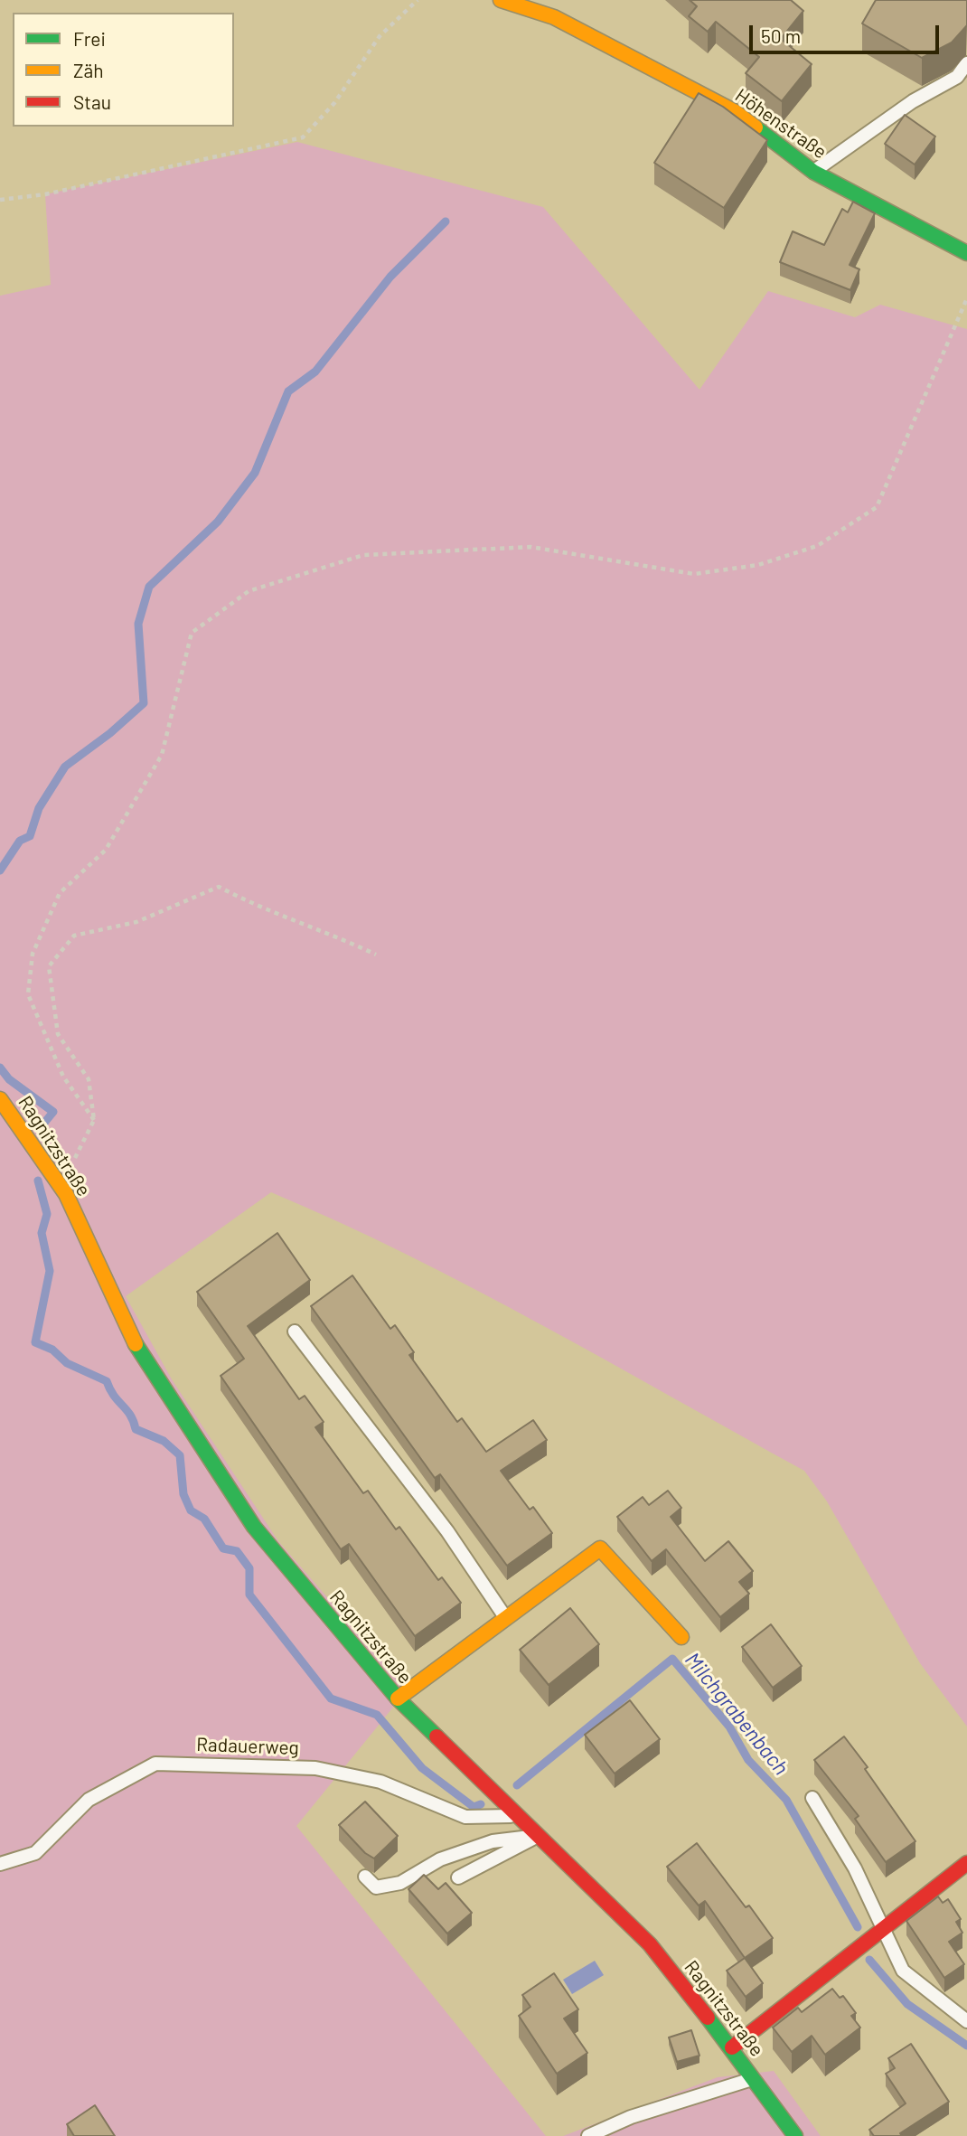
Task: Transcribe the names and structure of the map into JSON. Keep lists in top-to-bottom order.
{
  "streets": {
    "main road": ["Höhenstraße", "Ragnitzstraße"],
    "lane": ["Radauerweg"]
  },
  "crossings": [
    ["Ragnitzstraße", "Radauerweg"]
  ],
  "water": ["Milchgrabenbach"],
  "legend": ["Frei", "Zäh", "Stau"],
  "scale_bar": "50 m"
}
